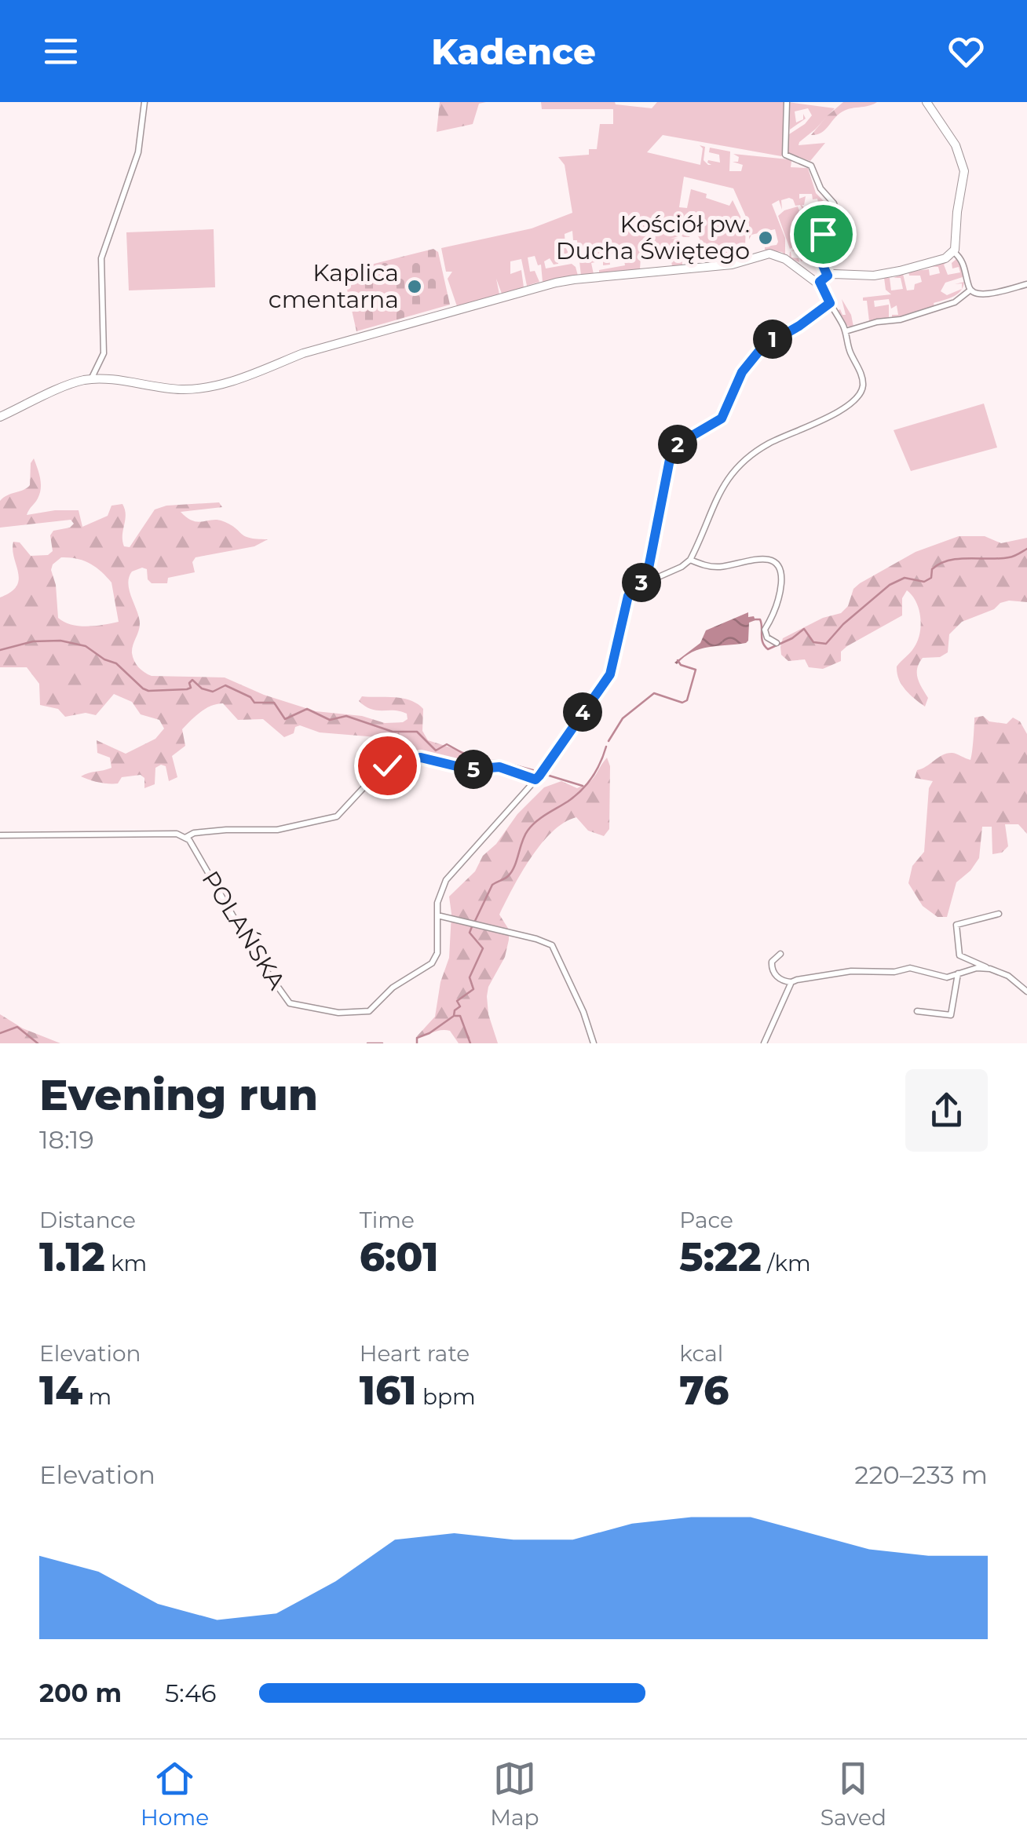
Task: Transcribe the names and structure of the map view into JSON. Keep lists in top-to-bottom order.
{
  "streets": {
    "street": ["POLAŃSKA"]
  },
  "places": ["Kościół pw. Ducha Świętego", "Kaplica cmentarna"],
  "page": {
    "header": "Kadence",
    "pins": [
      "1",
      "2",
      "3",
      "4",
      "5"
    ],
    "heading": ["Evening run", "18:19"],
    "stats": [
      ["Distance", "1.12 km"],
      ["Time", "6:01"],
      ["Pace", "5:22 /km"],
      ["Elevation", "14 m"],
      ["Heart rate", "161 bpm"],
      ["kcal", "76"]
    ],
    "chart": ["Elevation", "220–233 m"],
    "list": [
      {
        "name": "200 m",
        "note": "5:46"
      }
    ],
    "tabs": ["Home", "Map", "Saved"]
  }
}
